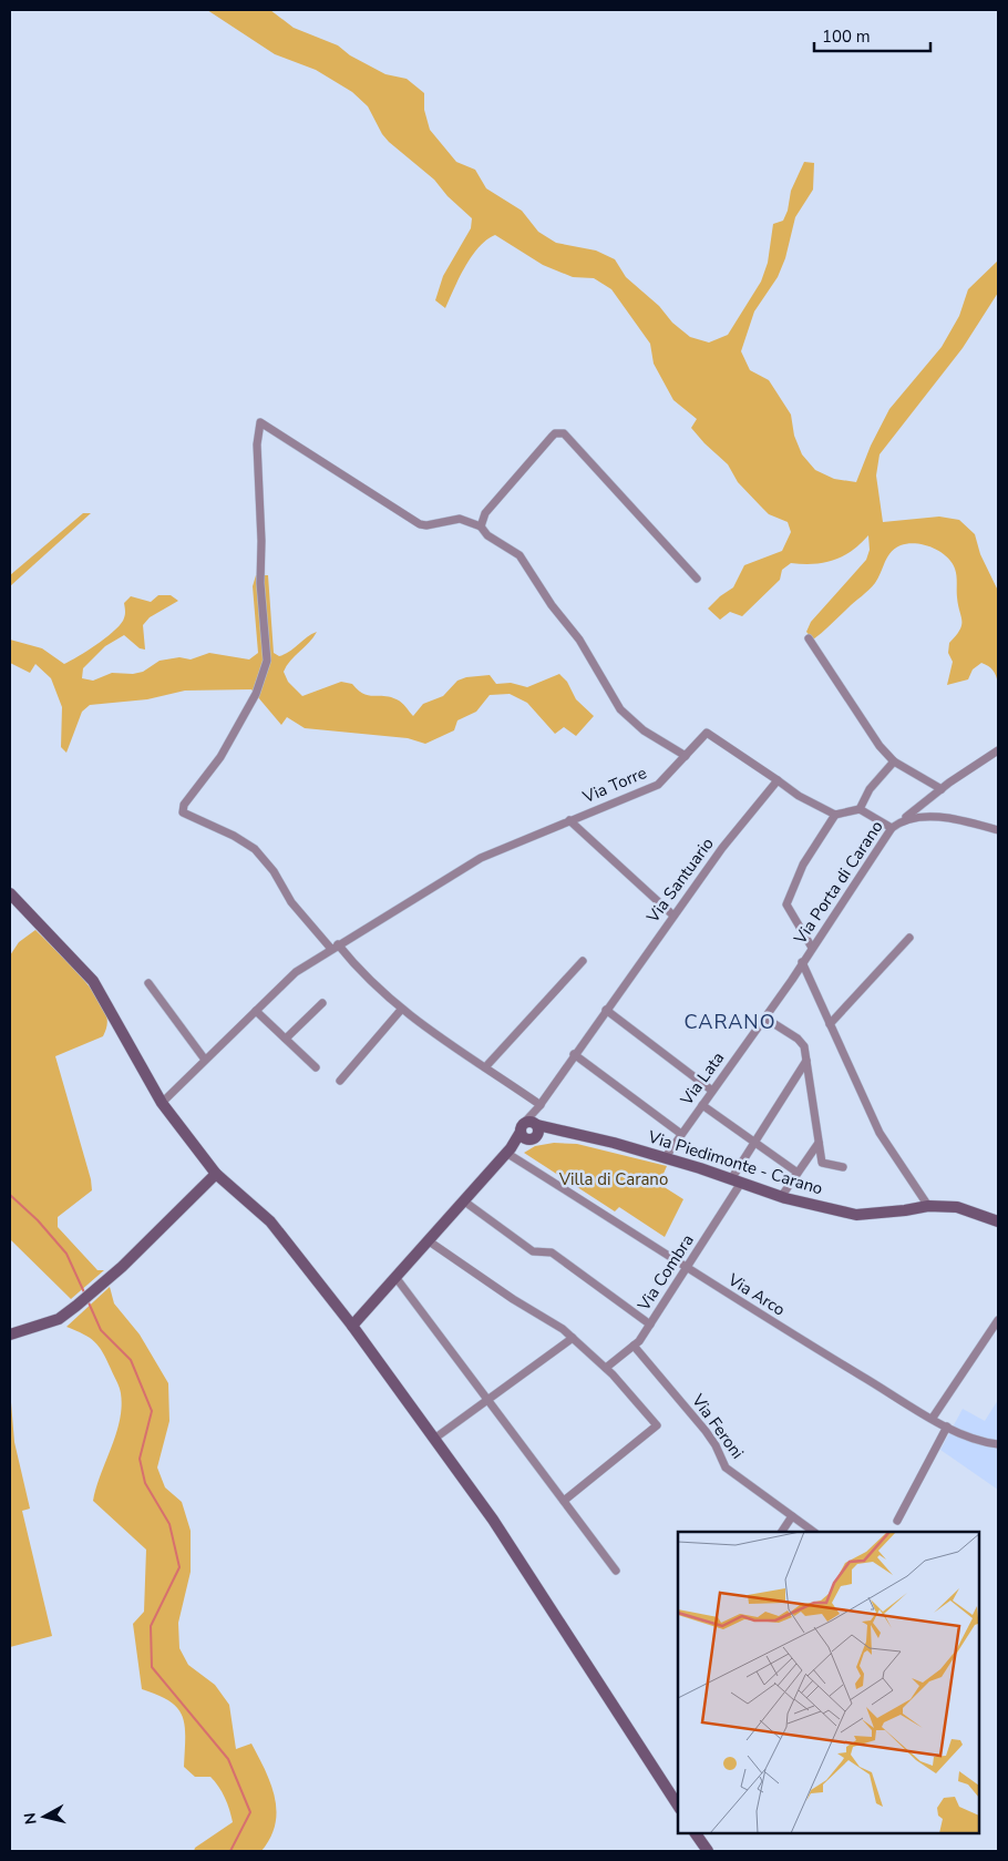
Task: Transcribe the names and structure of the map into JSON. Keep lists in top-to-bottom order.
{
  "streets": {
    "street": [
      "Via Torre",
      "Via Santuario",
      "Via Porta di Carano",
      "Via Lata",
      "Via Piedimonte - Carano",
      "Via Combra",
      "Via Arco",
      "Via Feroni"
    ]
  },
  "crossings": [
    ["Via Torre", "Via Santuario"],
    ["Via Santuario", "Via Piedimonte - Carano"],
    ["Via Porta di Carano", "Via Lata"],
    ["Via Lata", "Via Piedimonte - Carano"],
    ["Via Piedimonte - Carano", "Via Combra"],
    ["Via Combra", "Via Arco"],
    ["Via Combra", "Via Feroni"]
  ],
  "districts": ["CARANO"],
  "parks": ["Villa di Carano"],
  "scale_bar": "100 m",
  "north": "left"
}
